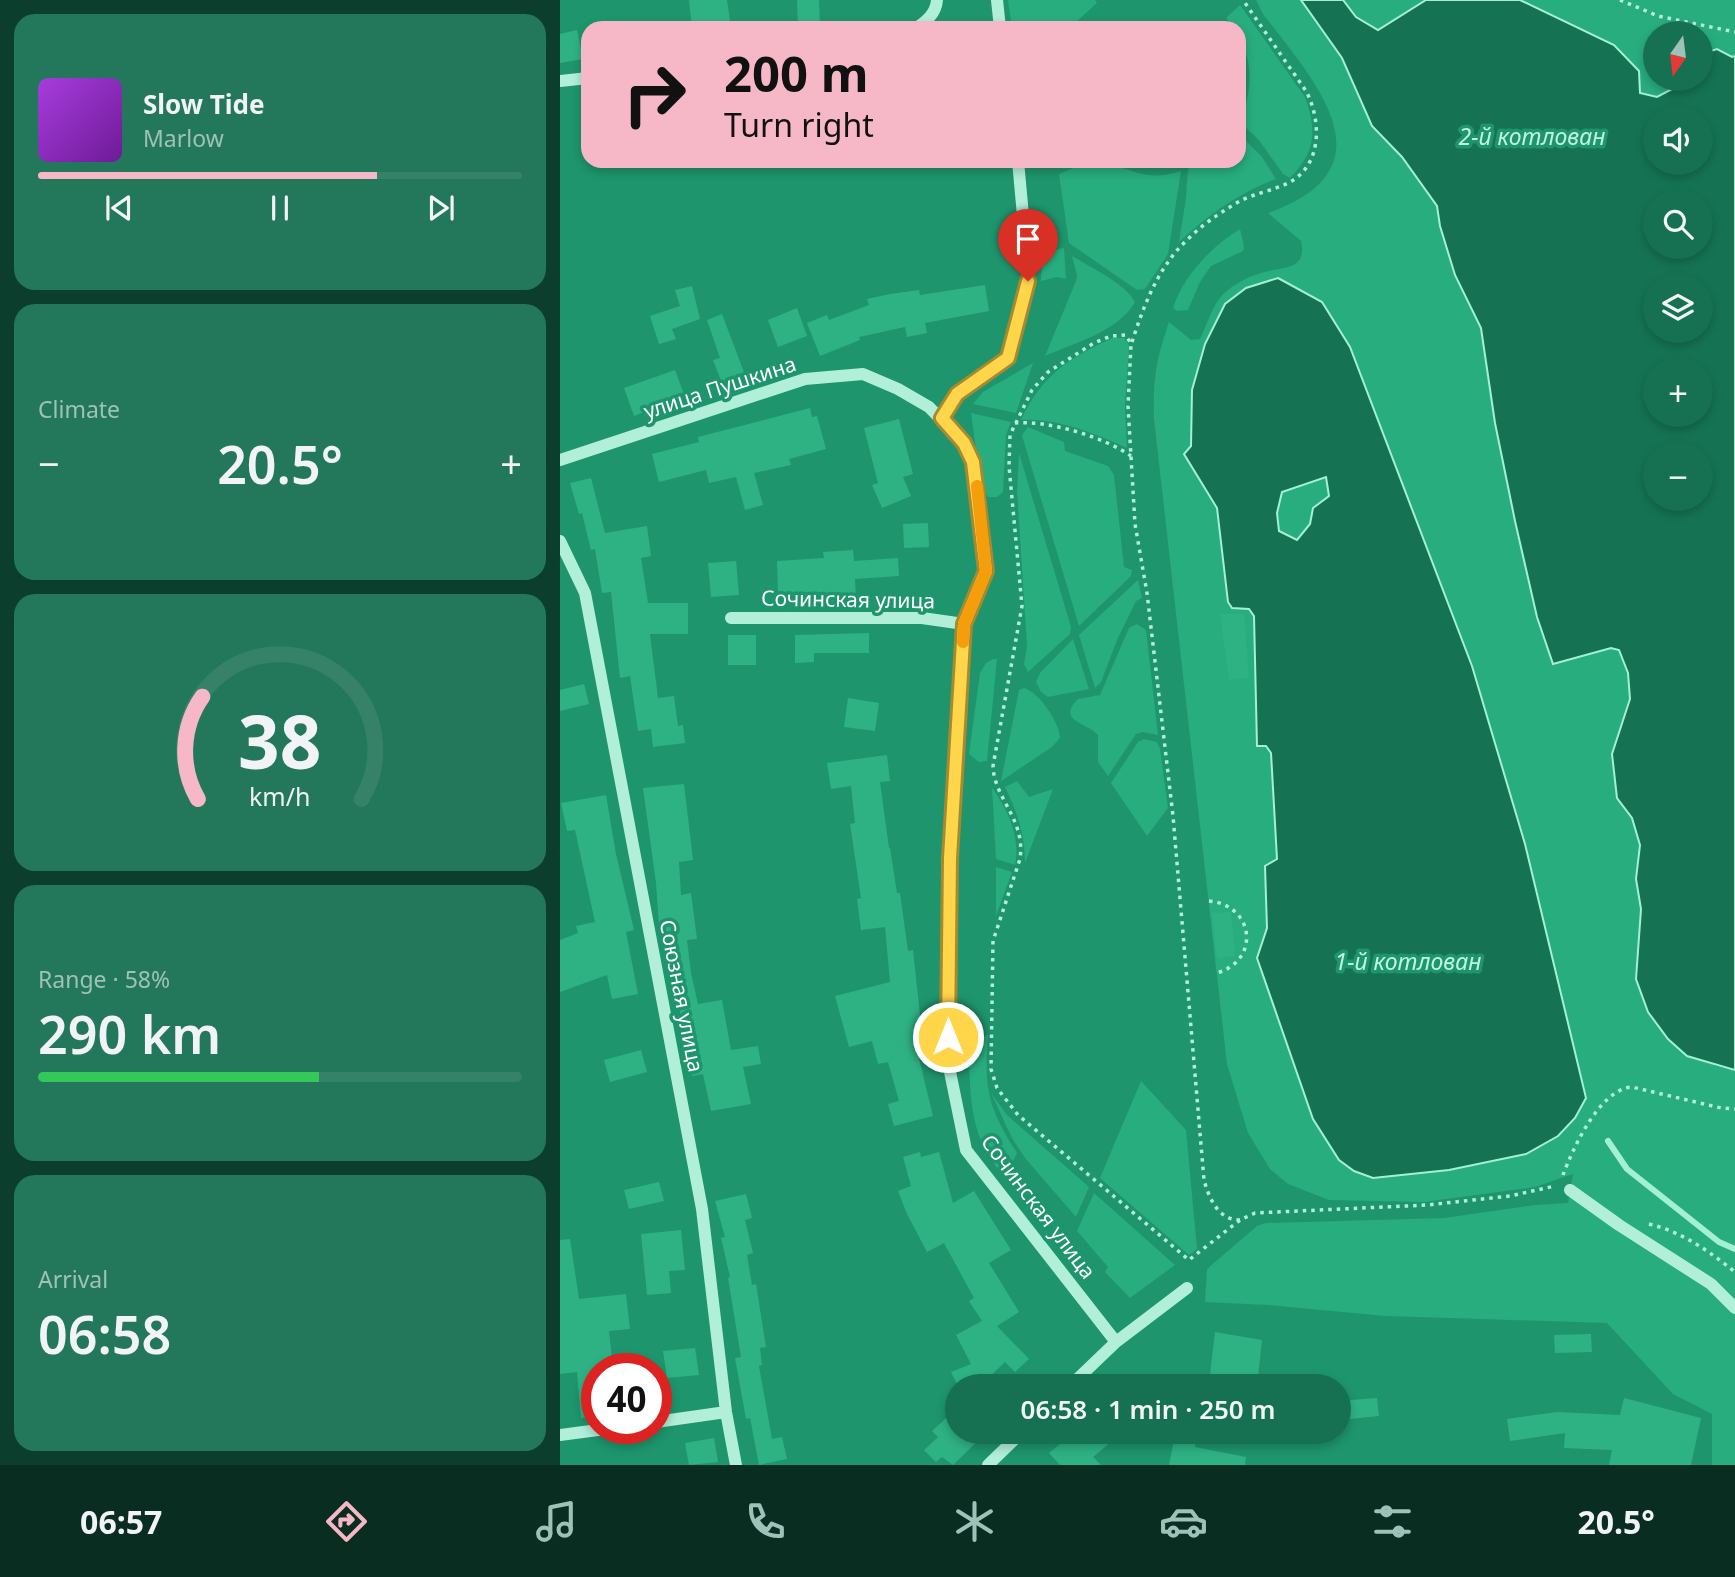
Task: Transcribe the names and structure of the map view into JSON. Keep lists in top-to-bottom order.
{
  "streets": {
    "street": ["улица Пушкина", "Сочинская улица", "Союзная улица"]
  },
  "crossings": [
    ["улица Пушкина", "Сочинская улица"]
  ],
  "water": ["2-й котлован", "1-й котлован"],
  "north": "bottom",
  "page": {
    "map_buttons": ["+", "−"],
    "turn": ["200 m", "Turn right"],
    "song": ["Slow Tide", "Marlow"],
    "tile": [
      "Climate",
      ["Range · 58%", "290 km"],
      ["Arrival", "06:58"]
    ],
    "heat": ["−", "20.5°", "+"],
    "limit": "40",
    "trip": "06:58 · 1 min · 250 m",
    "tabs": ["06:57", "20.5°"],
    "gauge": ["38", "km/h"]
  }
}
